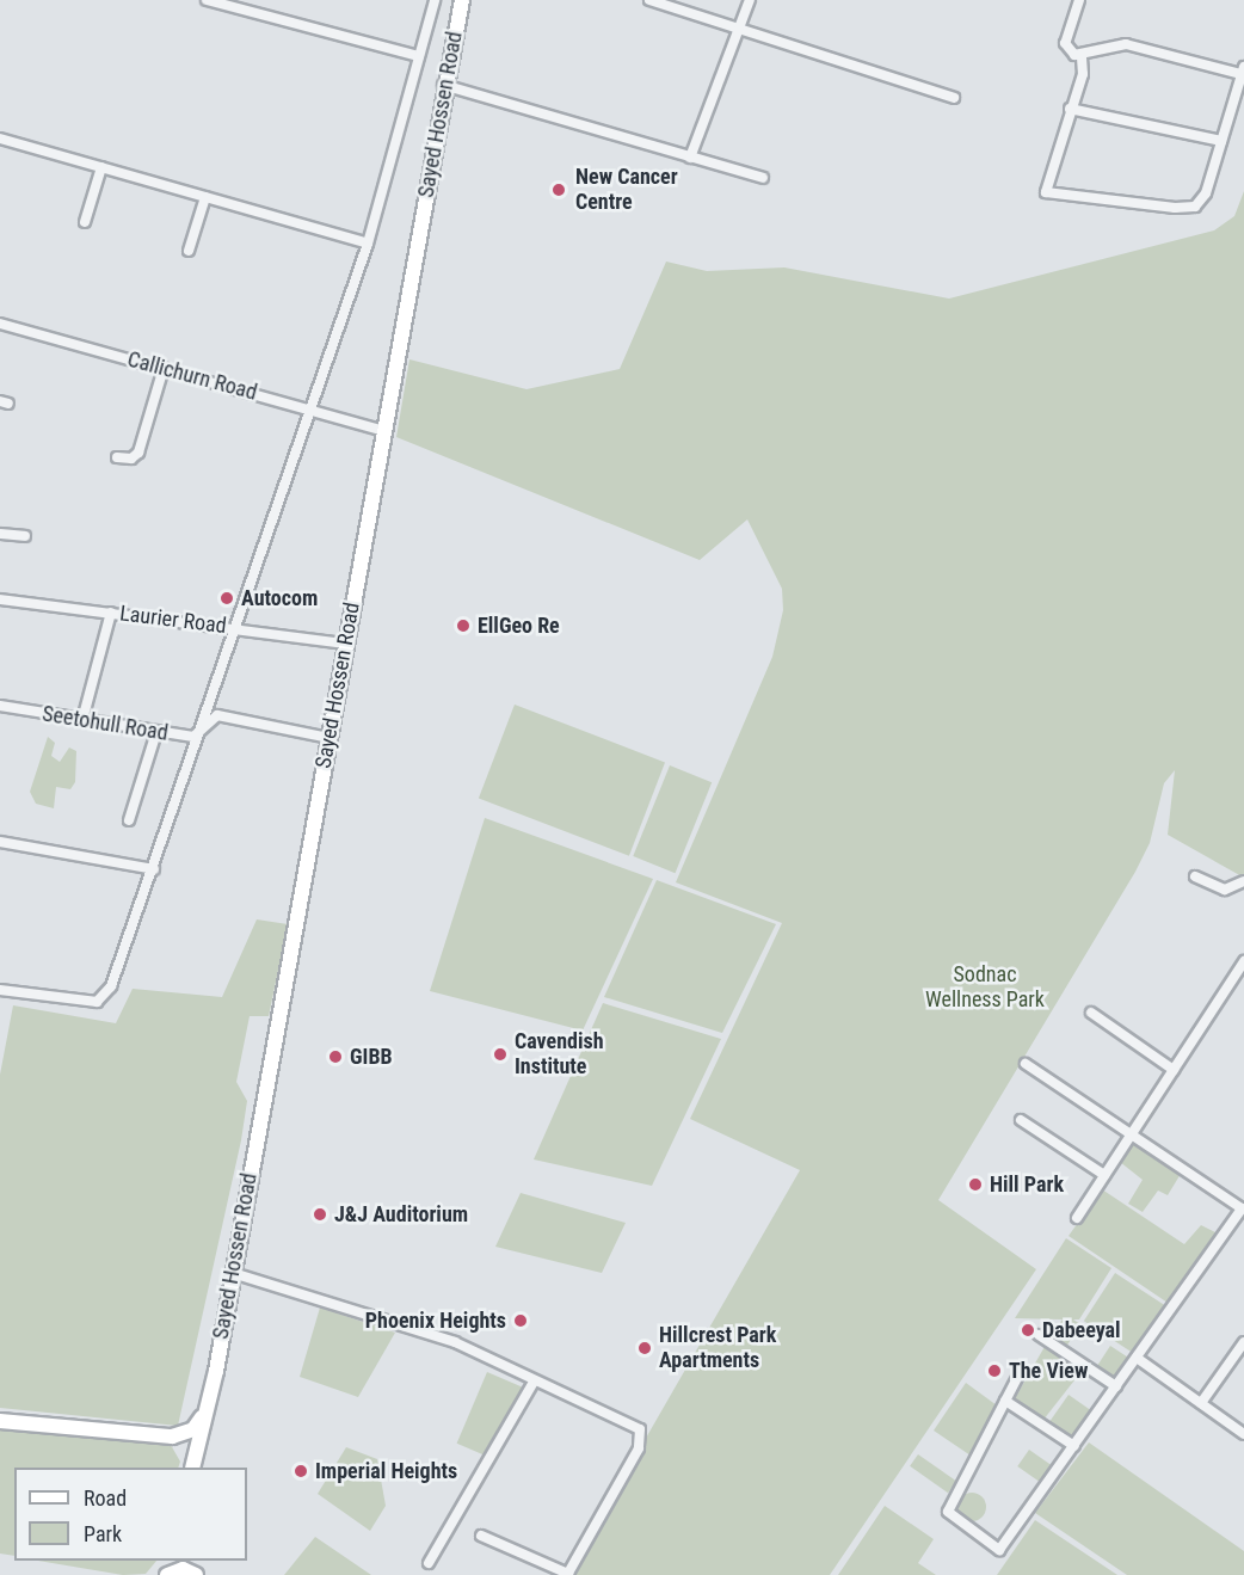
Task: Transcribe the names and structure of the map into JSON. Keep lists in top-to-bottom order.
{
  "streets": {
    "main road": ["Sayed Hossen Road"],
    "street": ["Callichurn Road", "Laurier Road", "Seetohull Road"]
  },
  "crossings": [
    ["Sayed Hossen Road", "Callichurn Road"],
    ["Sayed Hossen Road", "Laurier Road"],
    ["Sayed Hossen Road", "Seetohull Road"]
  ],
  "parks": ["Sodnac Wellness Park"],
  "places": [
    "New Cancer Centre",
    "Autocom",
    "EllGeo Re",
    "Cavendish Institute",
    "GIBB",
    "Hill Park",
    "J&J Auditorium",
    "Phoenix Heights",
    "Dabeeyal",
    "Hillcrest Park Apartments",
    "The View",
    "Imperial Heights"
  ],
  "legend": ["Road", "Park"]
}
